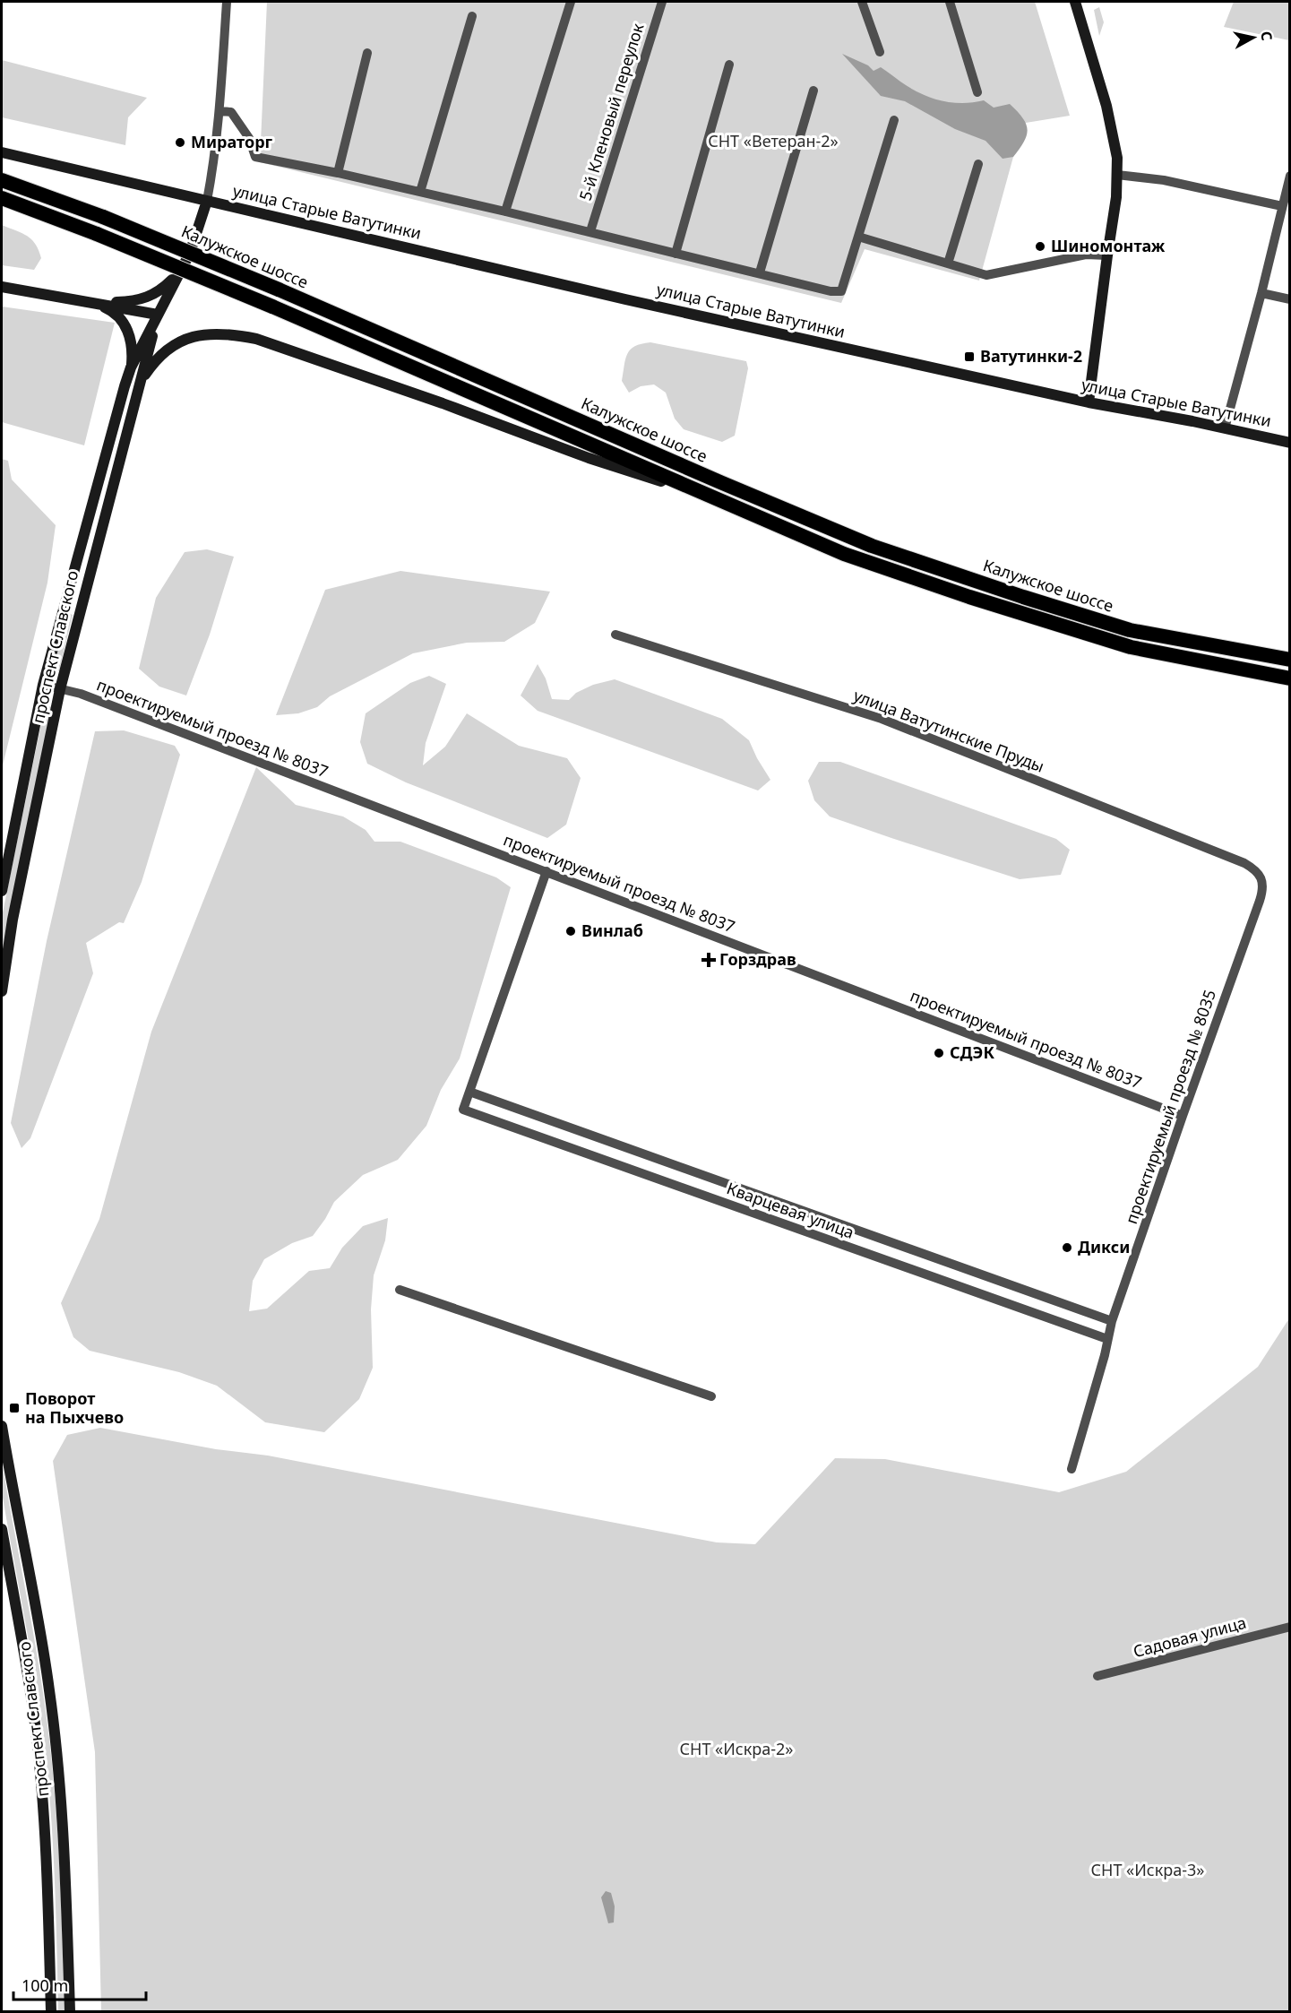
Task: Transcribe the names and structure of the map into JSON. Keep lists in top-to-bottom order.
{
  "streets": {
    "highway": ["Калужское шоссе"],
    "main road": ["улица Старые Ватутинки", "проспект Славского"],
    "street": [
      "5-й Кленовый переулок",
      "проектируемый проезд № 8037",
      "улица Ватутинские Пруды",
      "проектируемый проезд № 8035",
      "Кварцевая улица",
      "Садовая улица"
    ]
  },
  "crossings": [
    ["улица Старые Ватутинки", "проспект Славского"],
    ["проспект Славского", "проектируемый проезд № 8037"],
    ["проектируемый проезд № 8037", "проектируемый проезд № 8035"],
    ["улица Ватутинские Пруды", "проектируемый проезд № 8035"],
    ["проектируемый проезд № 8035", "Кварцевая улица"]
  ],
  "parks": ["СНТ «Ветеран-2»", "СНТ «Искра-2»", "СНТ «Искра-3»"],
  "places": {
    "other": [
      "Мираторг",
      "Шиномонтаж",
      "Винлаб",
      "СДЭК",
      "Дикси"
    ],
    "transit": ["Ватутинки-2", "Поворот на Пыхчево"],
    "health": ["Горздрав"]
  },
  "scale_bar": "100 m",
  "north": "right"
}
